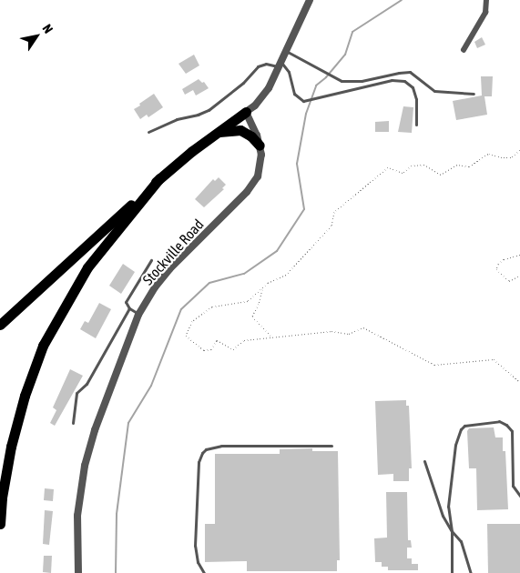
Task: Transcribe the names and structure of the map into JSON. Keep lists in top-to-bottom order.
{
  "streets": {
    "street": ["Stockville Road"]
  },
  "north": "top right"
}
